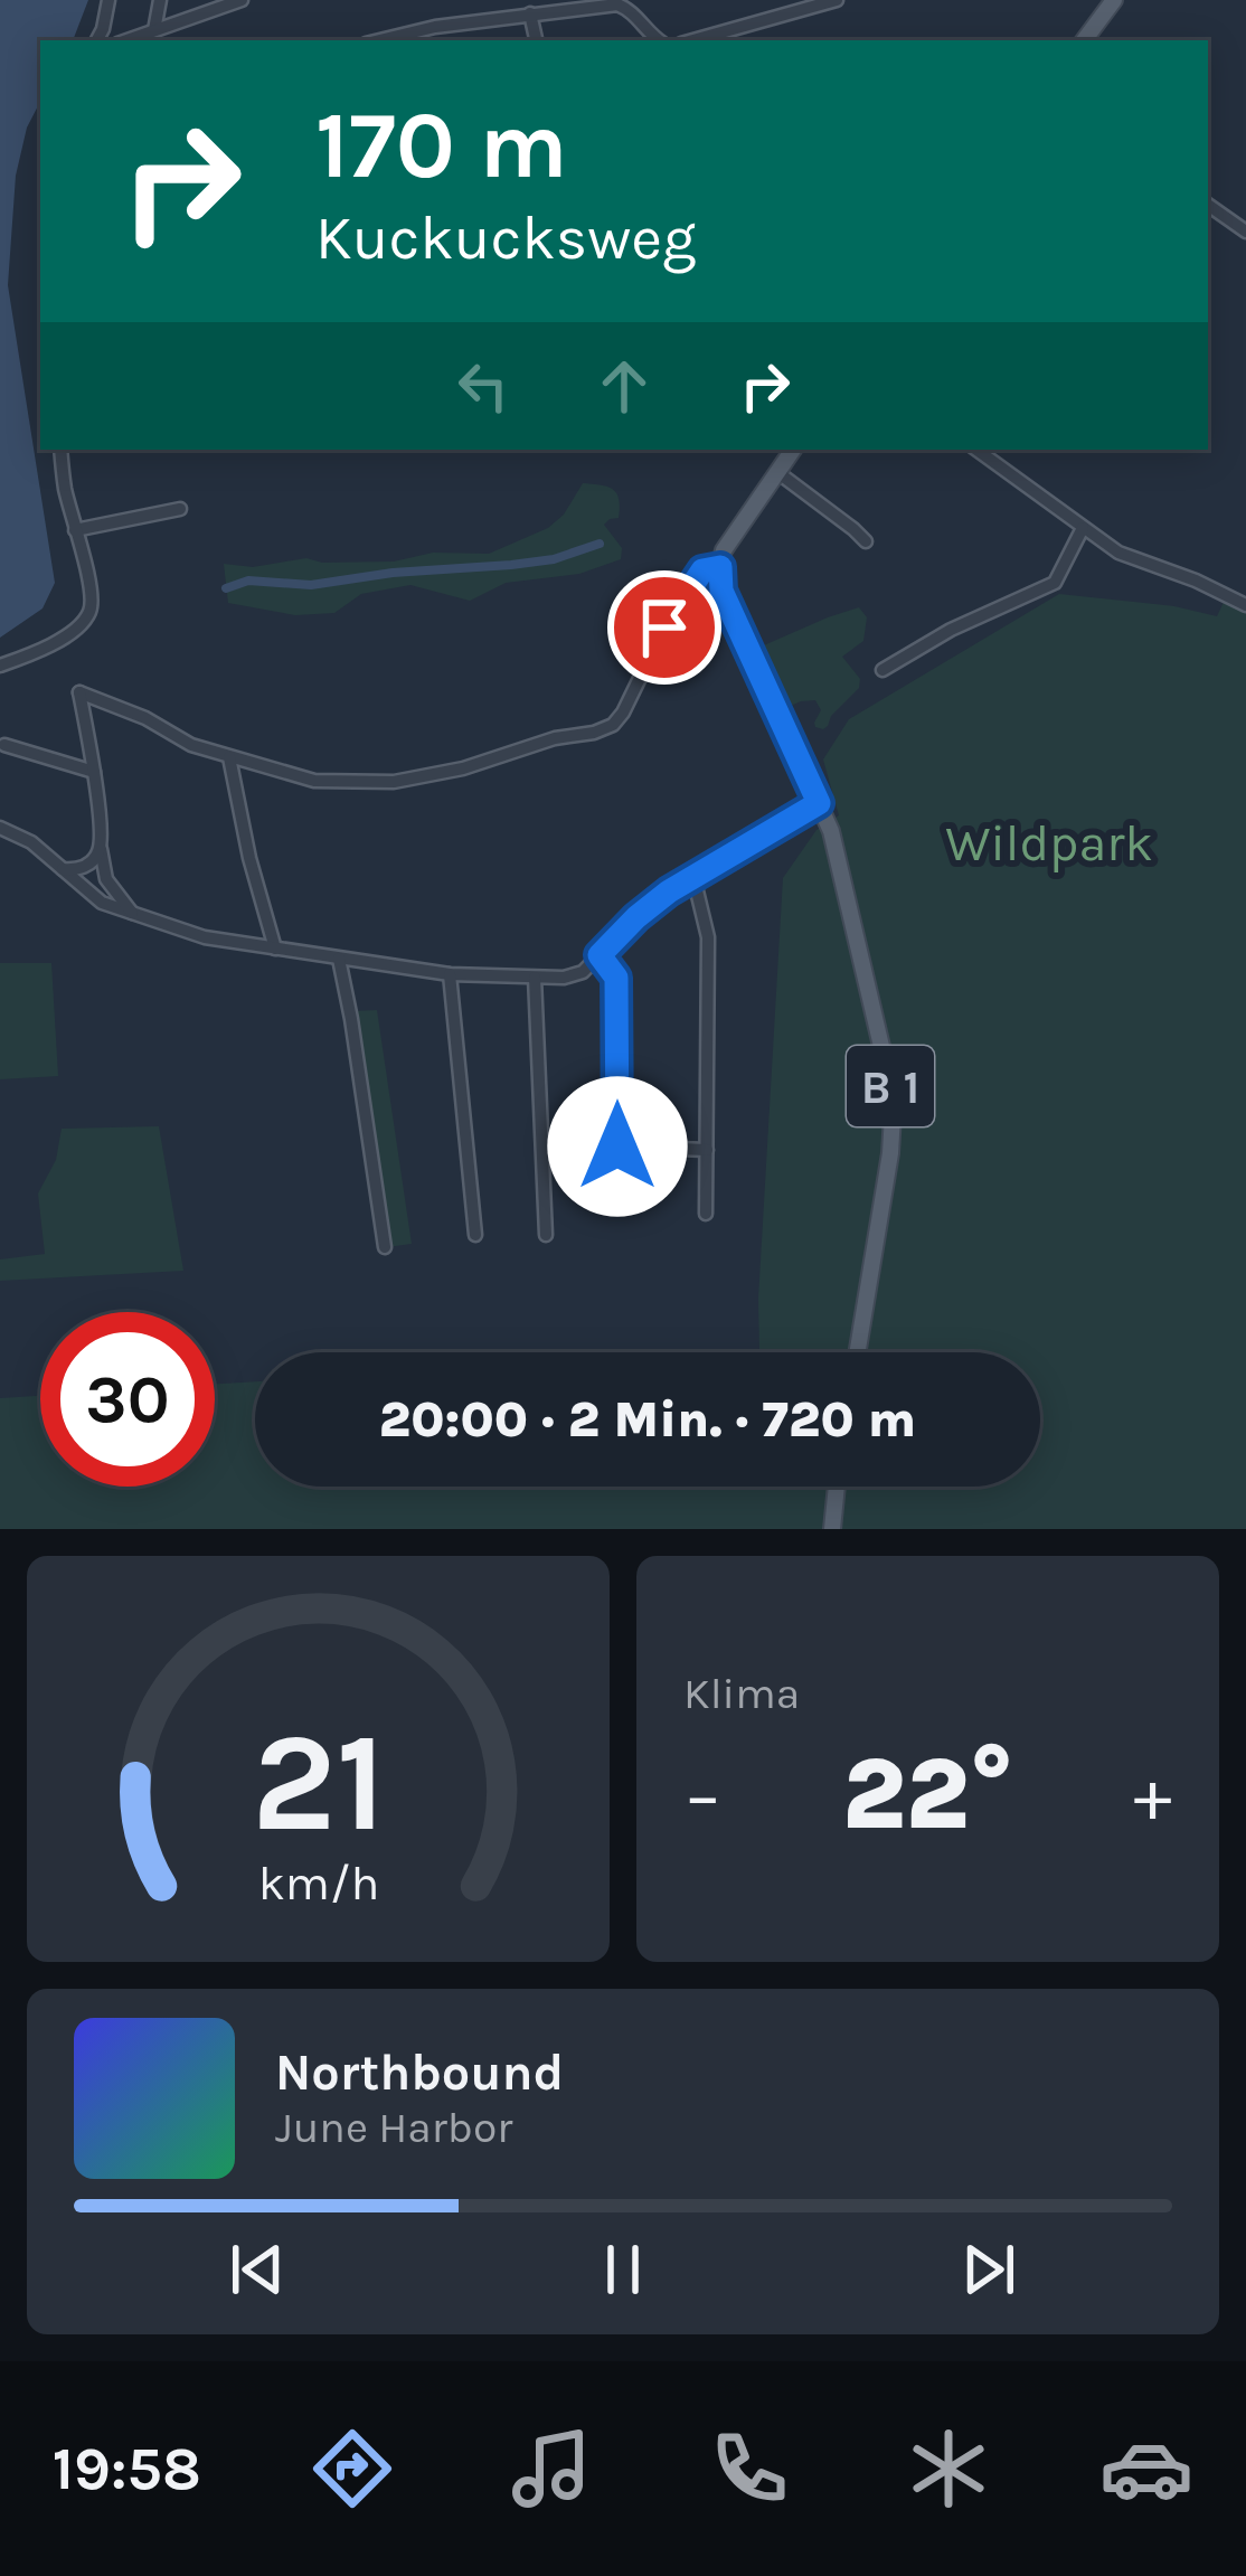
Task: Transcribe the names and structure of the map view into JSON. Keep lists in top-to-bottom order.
{
  "streets": {
    "main road": ["B 1"]
  },
  "parks": ["Wildpark"],
  "page": {
    "turn": ["170 m", "Kuckucksweg"],
    "limit": "30",
    "trip": "20:00 · 2 Min. · 720 m",
    "tile": "Klima",
    "heat": ["−", "22°", "+"],
    "song": ["Northbound", "June Harbor"],
    "tabs": "19:58",
    "gauge": ["21", "km/h"]
  }
}
